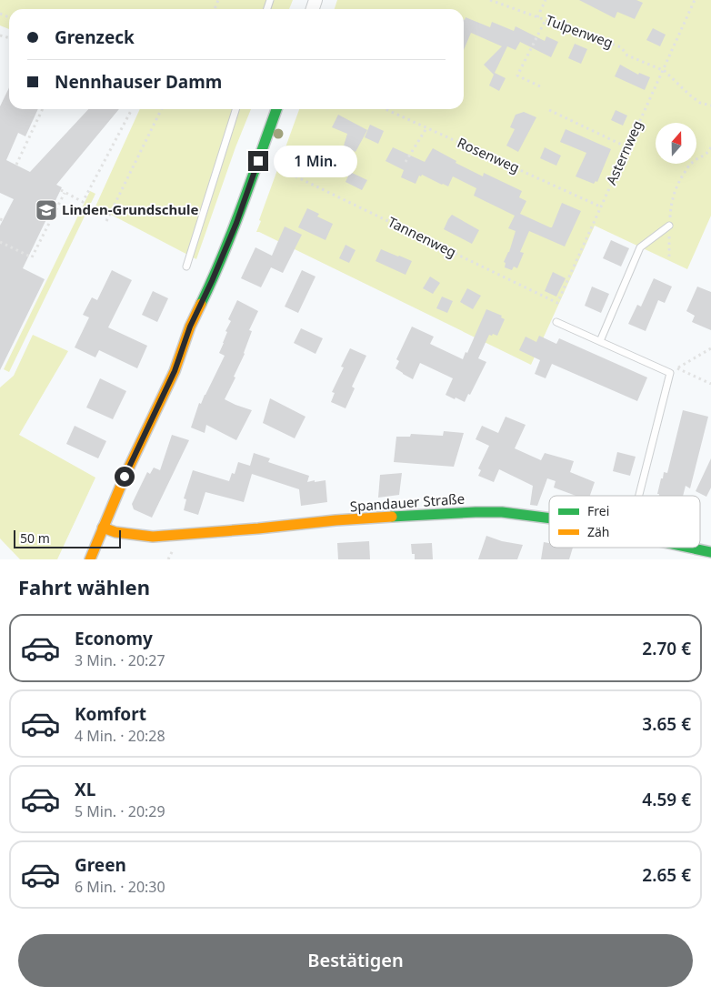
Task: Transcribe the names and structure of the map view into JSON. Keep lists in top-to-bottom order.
{
  "streets": {
    "street": ["Spandauer Straße"],
    "path": [
      "Tulpenweg",
      "Asternweg",
      "Rosenweg",
      "Tannenweg"
    ]
  },
  "crossings": [
    ["Tulpenweg", "Asternweg"],
    ["Asternweg", "Rosenweg"],
    ["Asternweg", "Tannenweg"]
  ],
  "places": {
    "school or university": ["Linden-Grundschule"]
  },
  "legend": ["Frei", "Zäh"],
  "scale_bar": "50 m",
  "north": "top",
  "page": {
    "banner": ["Grenzeck", "Nennhauser Damm"],
    "bubble": "1 Min.",
    "scale": "50 m",
    "heading": "Fahrt wählen",
    "list": [
      {
        "name": "Economy",
        "note": "3 Min. · 20:27",
        "value": "2.70 €"
      },
      {
        "name": "Komfort",
        "note": "4 Min. · 20:28",
        "value": "3.65 €"
      },
      {
        "name": "XL",
        "note": "5 Min. · 20:29",
        "value": "4.59 €"
      },
      {
        "name": "Green",
        "note": "6 Min. · 20:30",
        "value": "2.65 €"
      }
    ],
    "buttons": "Bestätigen"
  }
}
